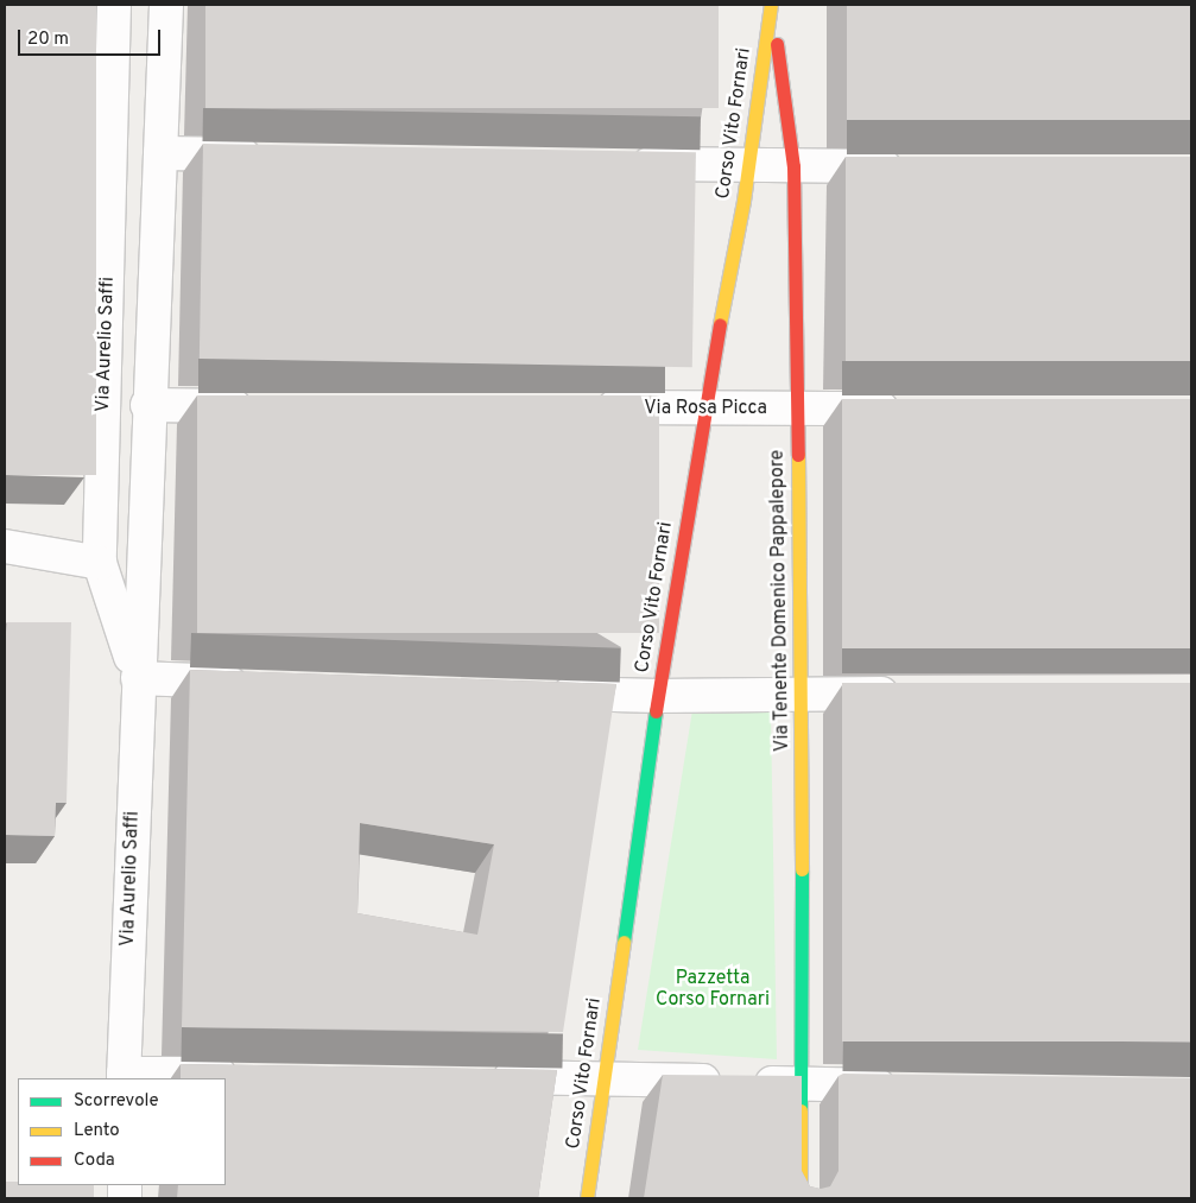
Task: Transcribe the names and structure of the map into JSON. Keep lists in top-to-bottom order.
{
  "streets": {
    "street": [
      "Corso Vito Fornari",
      "Via Aurelio Saffi",
      "Via Rosa Picca",
      "Via Tenente Domenico Pappalepore"
    ]
  },
  "crossings": [
    ["Corso Vito Fornari", "Via Rosa Picca"],
    ["Corso Vito Fornari", "Via Tenente Domenico Pappalepore"],
    ["Via Rosa Picca", "Via Tenente Domenico Pappalepore"]
  ],
  "parks": ["Pazzetta Corso Fornari"],
  "legend": ["Scorrevole", "Lento", "Coda"],
  "scale_bar": "20 m"
}
